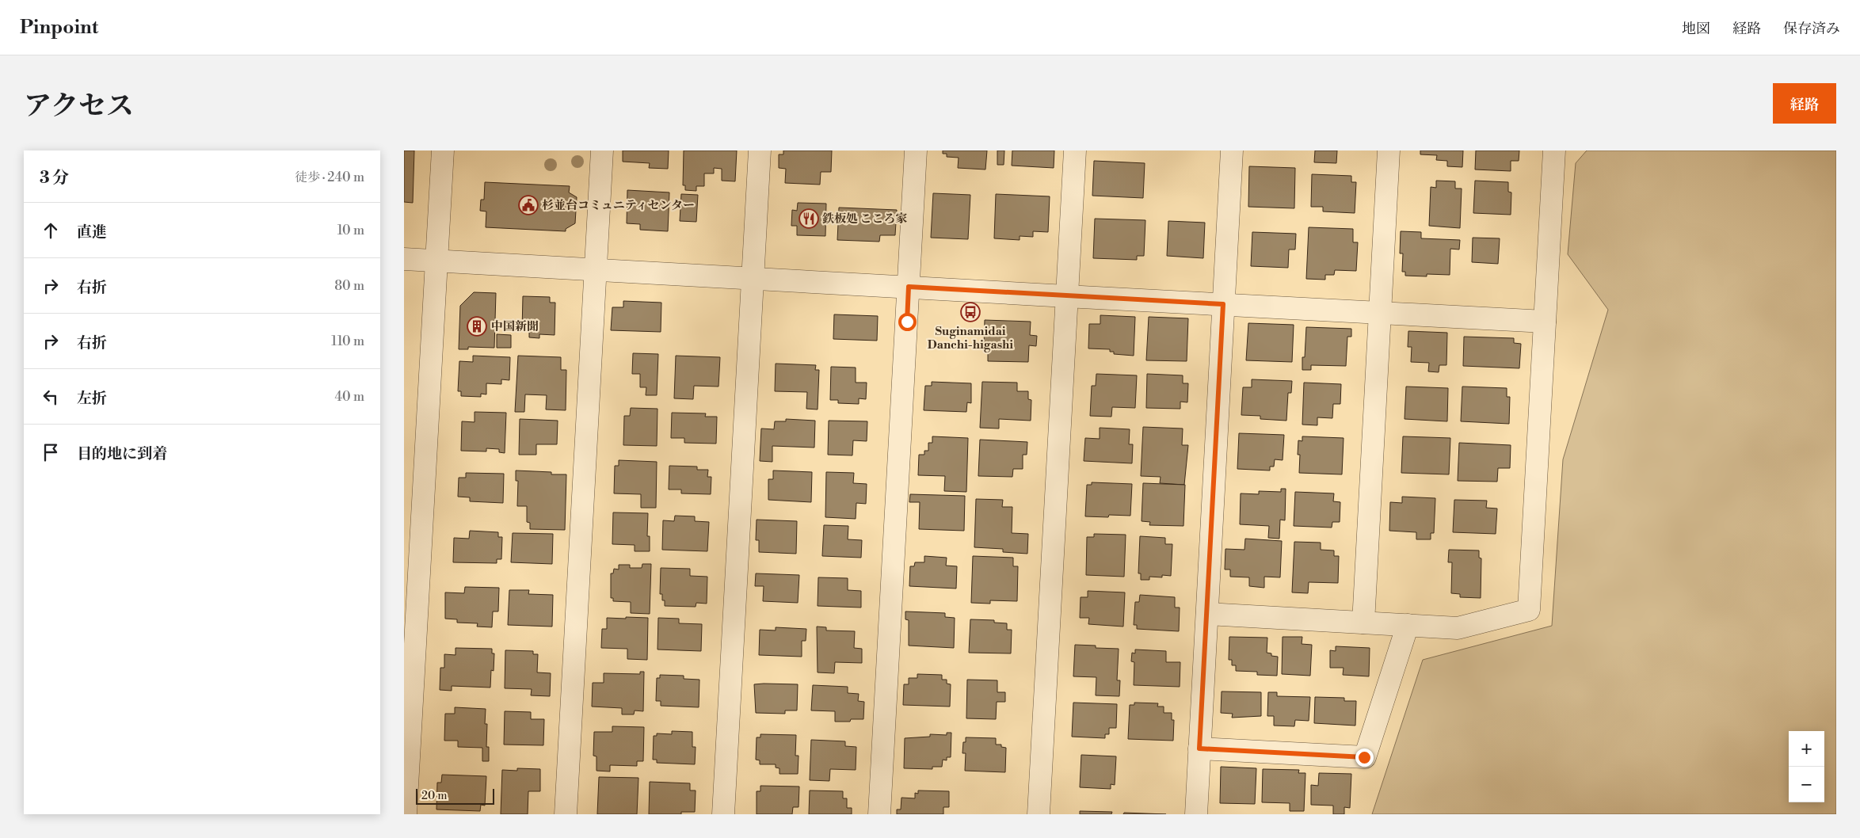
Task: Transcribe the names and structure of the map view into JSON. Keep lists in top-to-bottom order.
{
  "places": {
    "public building": ["杉並台コミュニティセンター"],
    "restaurant": ["鉄板処 こころ家"],
    "bus stop": ["Suginamidai Danchi-higashi"],
    "building": ["中国新聞"]
  },
  "scale_bar": "20 m",
  "page": {
    "header": "Pinpoint",
    "nav": ["地図", "経路", "保存済み"],
    "title": "アクセス",
    "buttons": "経路",
    "heading": ["3 分", "徒歩 · 240 m"],
    "list": [
      ["直進", "10 m"],
      ["右折", "80 m"],
      ["右折", "110 m"],
      ["左折", "40 m"],
      "目的地に到着"
    ],
    "map_buttons": ["+", "−"],
    "scale": "20 m"
  }
}
